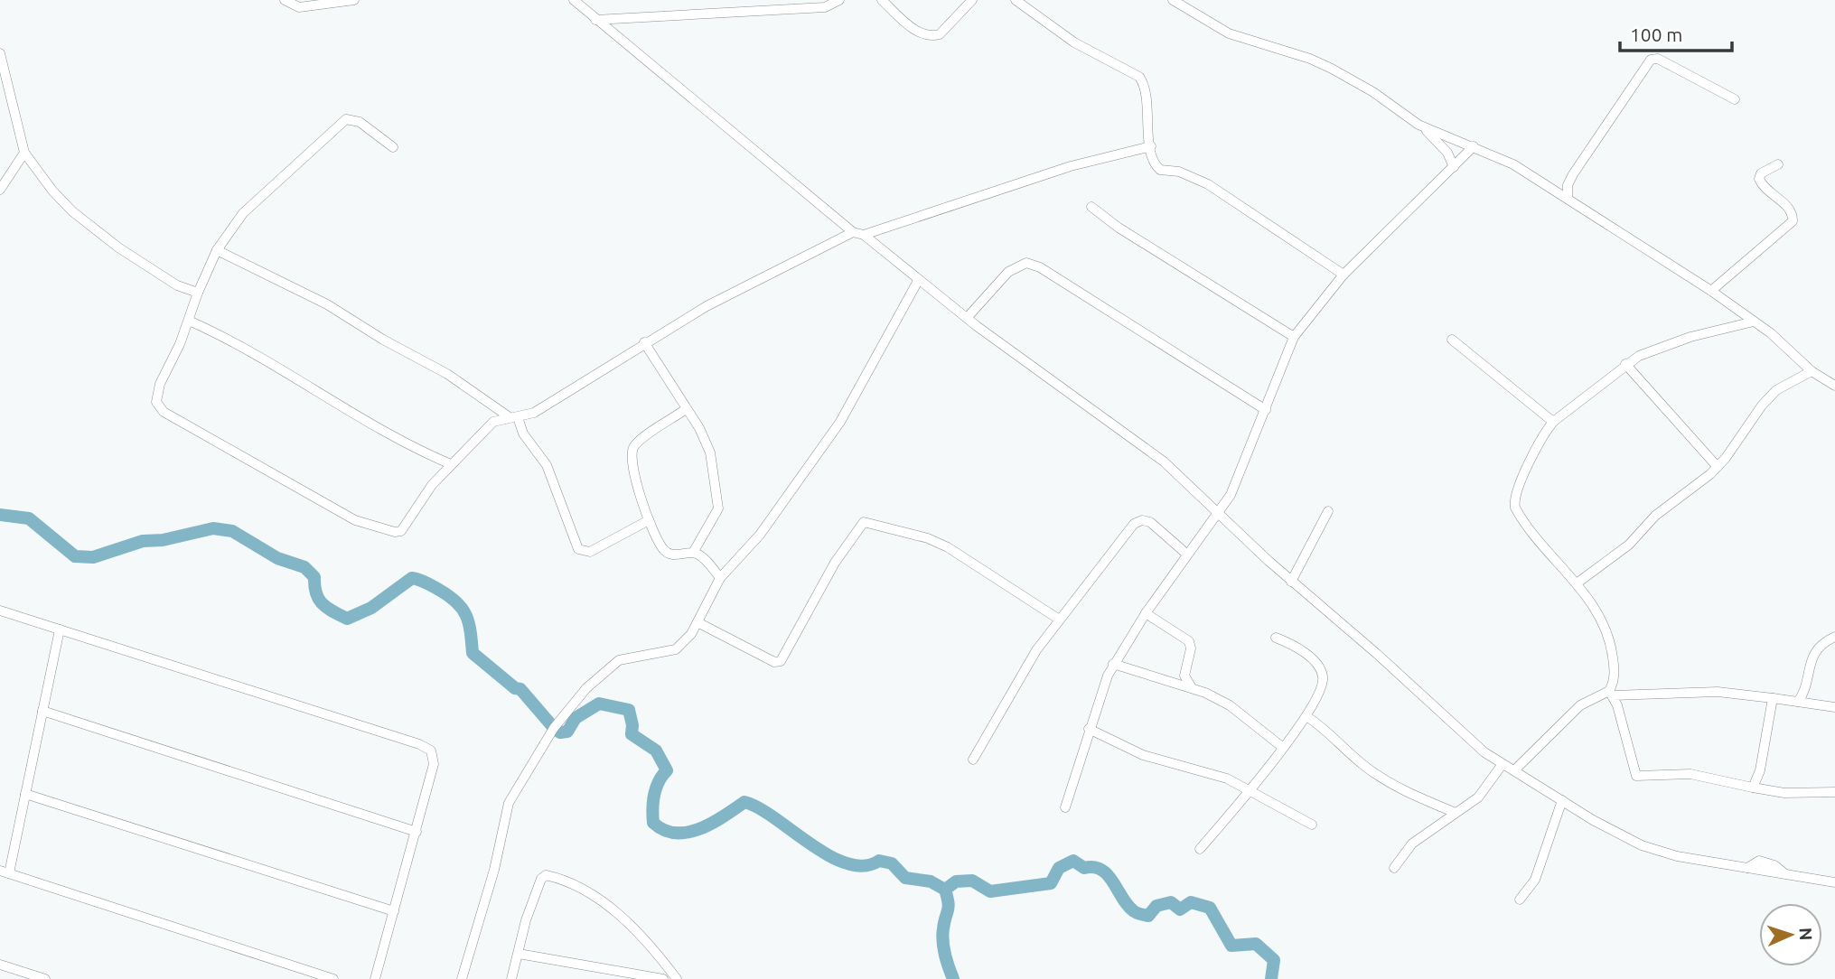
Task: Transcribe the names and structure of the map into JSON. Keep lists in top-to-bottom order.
{
  "scale_bar": "100 m",
  "north": "right"
}
